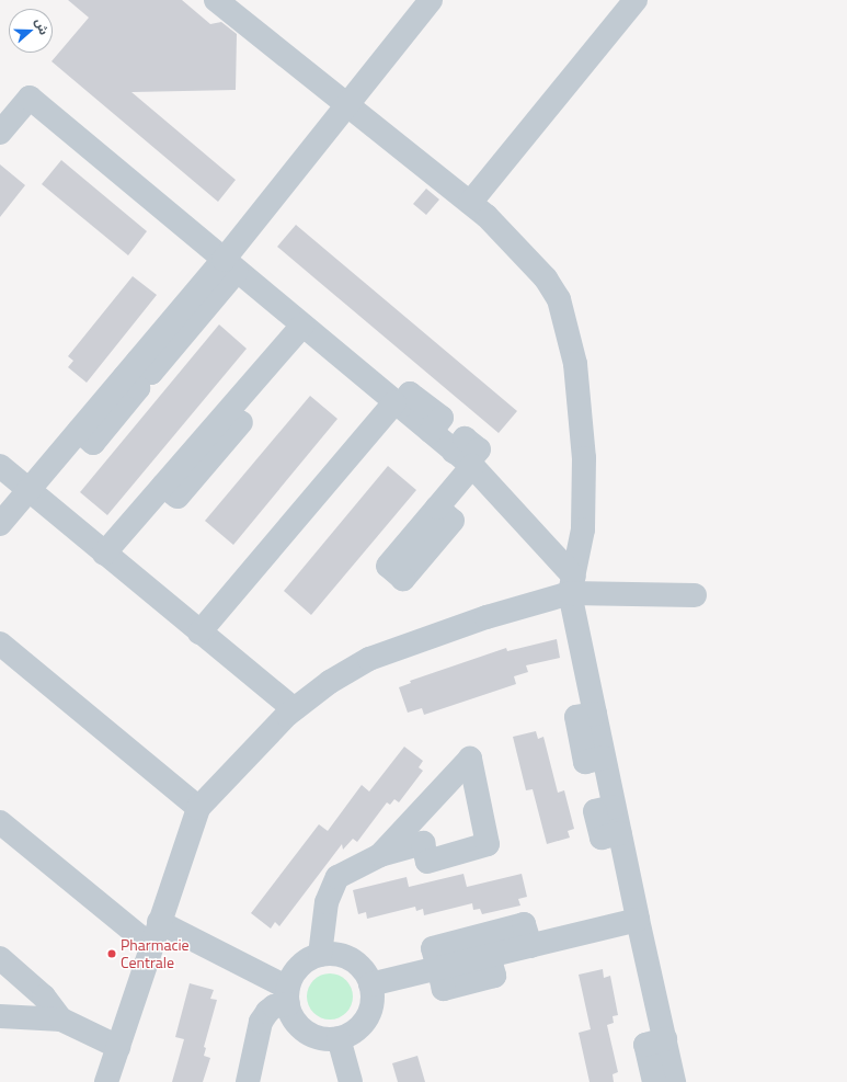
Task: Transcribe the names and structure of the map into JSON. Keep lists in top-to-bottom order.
{
  "places": ["Pharmacie Centrale"],
  "north": "right"
}
